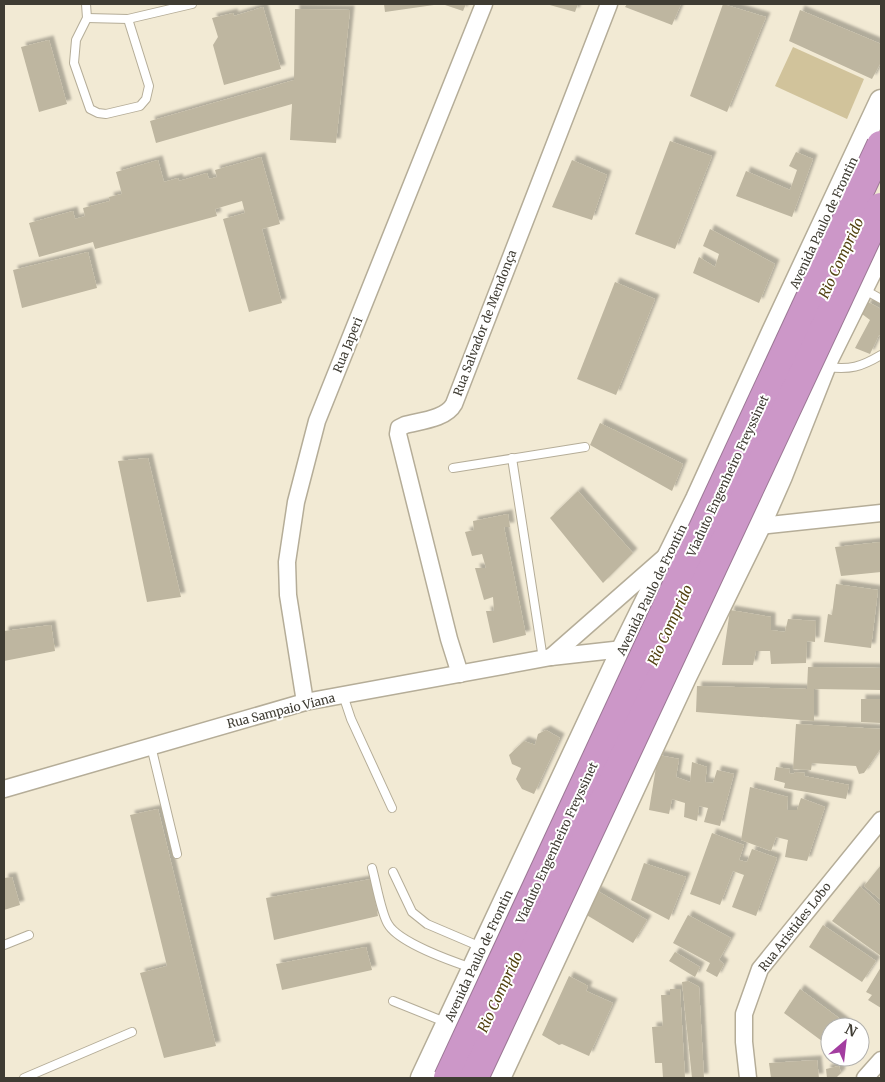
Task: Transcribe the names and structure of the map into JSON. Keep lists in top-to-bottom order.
{
  "streets": {
    "highway": ["Viaduto Engenheiro Freyssinet"],
    "main road": ["Avenida Paulo de Frontin"],
    "street": [
      "Rua Salvador de Mendonça",
      "Rua Japeri",
      "Rua Sampaio Viana",
      "Rua Aristides Lobo"
    ]
  },
  "crossings": [
    ["Avenida Paulo de Frontin", "Rua Sampaio Viana"],
    ["Rua Salvador de Mendonça", "Rua Sampaio Viana"],
    ["Rua Japeri", "Rua Sampaio Viana"]
  ],
  "water": ["Rio Comprido"],
  "north": "top right"
}
